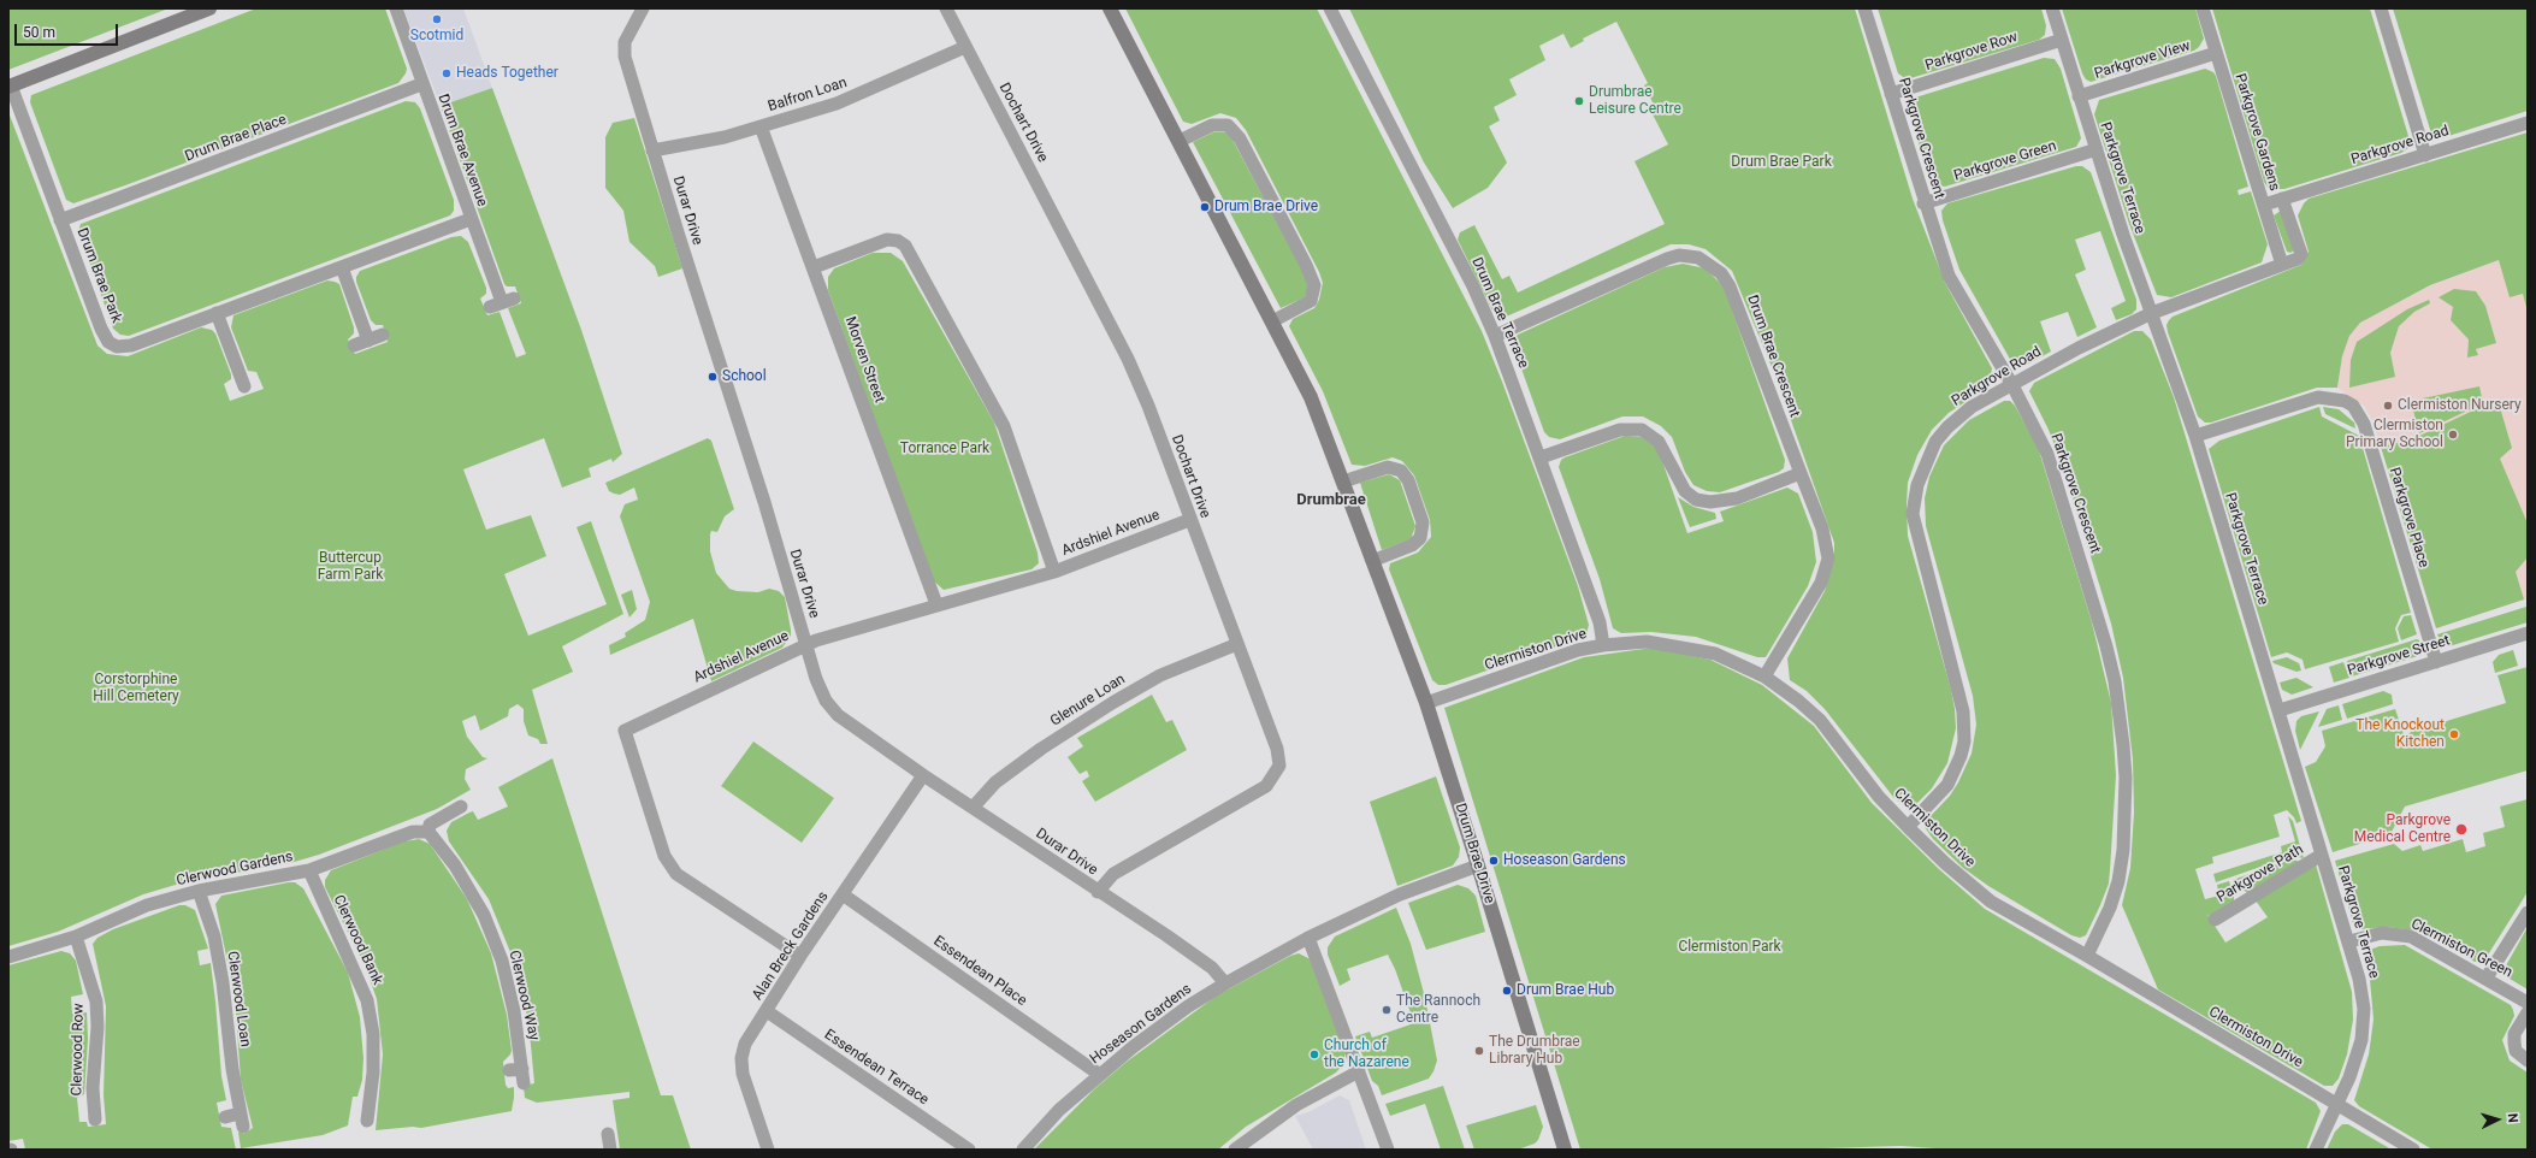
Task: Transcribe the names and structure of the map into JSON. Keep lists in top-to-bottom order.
{
  "streets": {
    "street": [
      "Parkgrove Row",
      "Parkgrove View",
      "Balfron Loan",
      "Dochart Drive",
      "Parkgrove Gardens",
      "Drum Brae Place",
      "Parkgrove Crescent",
      "Parkgrove Road",
      "Drum Brae Avenue",
      "Parkgrove Green",
      "Parkgrove Terrace",
      "Durar Drive",
      "Drum Brae Park",
      "Drum Brae Terrace",
      "Drum Brae Crescent",
      "Morven Street",
      "Parkgrove Place",
      "Ardshiel Avenue",
      "Clermiston Drive",
      "Parkgrove Street",
      "Glenure Loan",
      "Drum Brae Drive",
      "Clerwood Gardens",
      "Parkgrove Path",
      "Clerwood Bank",
      "Alan Breck Gardens",
      "Clermiston Green",
      "Essendean Place",
      "Clerwood Way",
      "Clerwood Loan",
      "Hoseason Gardens",
      "Clerwood Row",
      "Essendean Terrace"
    ]
  },
  "crossings": [
    ["Parkgrove Row", "Parkgrove Crescent"],
    ["Parkgrove Row", "Parkgrove Terrace"],
    ["Parkgrove View", "Parkgrove Gardens"],
    ["Parkgrove View", "Parkgrove Terrace"],
    ["Balfron Loan", "Dochart Drive"],
    ["Balfron Loan", "Durar Drive"],
    ["Balfron Loan", "Morven Street"],
    ["Dochart Drive", "Durar Drive"],
    ["Dochart Drive", "Ardshiel Avenue"],
    ["Dochart Drive", "Glenure Loan"],
    ["Parkgrove Gardens", "Parkgrove Road"],
    ["Drum Brae Place", "Drum Brae Avenue"],
    ["Drum Brae Place", "Drum Brae Park"],
    ["Parkgrove Crescent", "Parkgrove Road"],
    ["Parkgrove Crescent", "Parkgrove Green"],
    ["Parkgrove Crescent", "Clermiston Drive"],
    ["Parkgrove Road", "Parkgrove Terrace"],
    ["Parkgrove Road", "Clermiston Drive"],
    ["Drum Brae Avenue", "Drum Brae Park"],
    ["Parkgrove Green", "Parkgrove Terrace"],
    ["Parkgrove Terrace", "Parkgrove Place"],
    ["Parkgrove Terrace", "Clermiston Drive"],
    ["Parkgrove Terrace", "Parkgrove Street"],
    ["Parkgrove Terrace", "Parkgrove Path"],
    ["Parkgrove Terrace", "Clermiston Green"],
    ["Durar Drive", "Ardshiel Avenue"],
    ["Durar Drive", "Glenure Loan"],
    ["Durar Drive", "Alan Breck Gardens"],
    ["Durar Drive", "Hoseason Gardens"],
    ["Drum Brae Terrace", "Drum Brae Crescent"],
    ["Drum Brae Terrace", "Clermiston Drive"],
    ["Drum Brae Crescent", "Clermiston Drive"],
    ["Morven Street", "Ardshiel Avenue"],
    ["Parkgrove Place", "Parkgrove Street"],
    ["Ardshiel Avenue", "Alan Breck Gardens"],
    ["Clermiston Drive", "Drum Brae Drive"],
    ["Drum Brae Drive", "Hoseason Gardens"],
    ["Clerwood Gardens", "Clerwood Bank"],
    ["Clerwood Gardens", "Clerwood Way"],
    ["Clerwood Gardens", "Clerwood Loan"],
    ["Clerwood Gardens", "Clerwood Row"],
    ["Alan Breck Gardens", "Essendean Place"],
    ["Alan Breck Gardens", "Essendean Terrace"],
    ["Essendean Place", "Hoseason Gardens"]
  ],
  "districts": ["Drumbrae"],
  "parks": [
    "Drum Brae Park",
    "Torrance Park",
    "Buttercup Farm Park",
    "Corstorphine Hill Cemetery",
    "Clermiston Park"
  ],
  "places": [
    "Scotmid",
    "Heads Together",
    "Drumbrae Leisure Centre",
    "Drum Brae Drive",
    "School",
    "Clermiston Nursery",
    "Clermiston Primary School",
    "The Knockout Kitchen",
    "Parkgrove Medical Centre",
    "Hoseason Gardens",
    "Drum Brae Hub",
    "The Rannoch Centre",
    "The Drumbrae Library Hub",
    "Church of the Nazarene"
  ],
  "scale_bar": "50 m",
  "north": "right"
}
